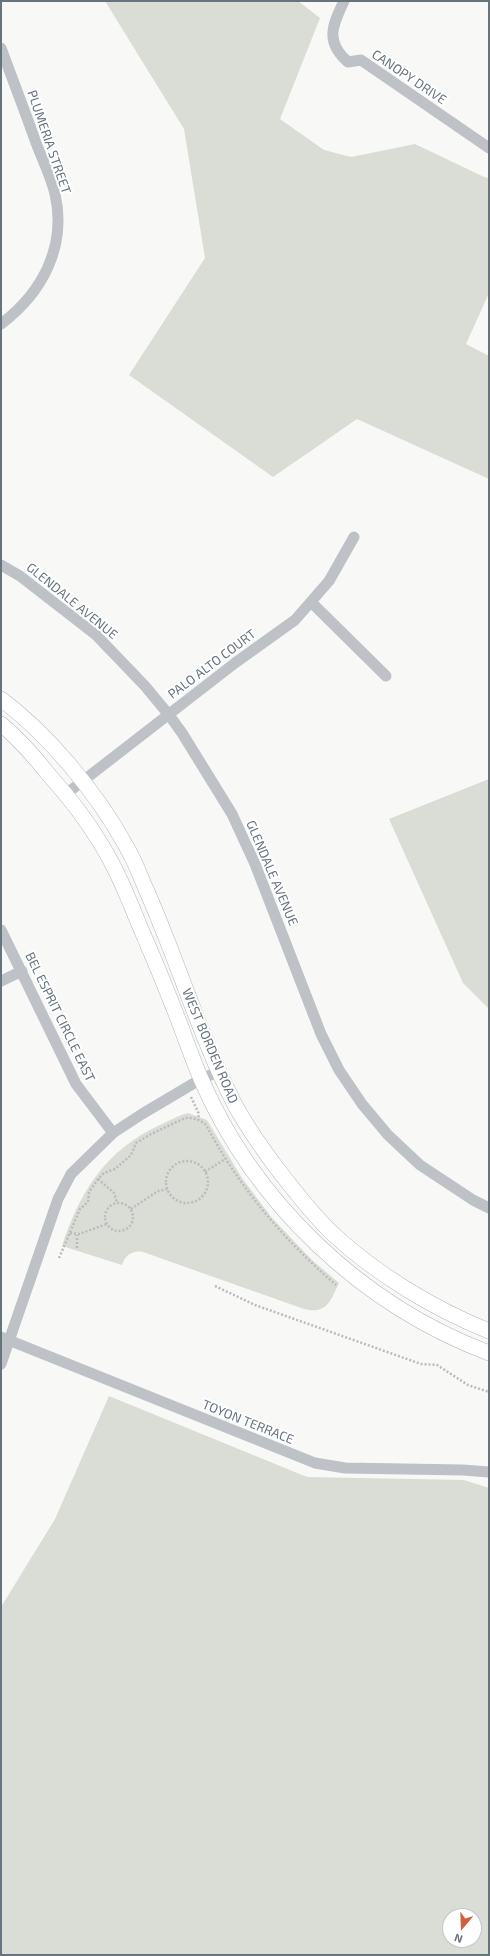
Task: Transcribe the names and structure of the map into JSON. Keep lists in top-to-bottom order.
{
  "streets": {
    "main road": ["WEST BORDEN ROAD"],
    "street": [
      "CANOPY DRIVE",
      "PLUMERIA STREET",
      "GLENDALE AVENUE",
      "PALO ALTO COURT",
      "BEL ESPRIT CIRCLE EAST",
      "TOYON TERRACE"
    ]
  },
  "crossings": [
    ["GLENDALE AVENUE", "PALO ALTO COURT"],
    ["PALO ALTO COURT", "WEST BORDEN ROAD"]
  ],
  "north": "bottom"
}
